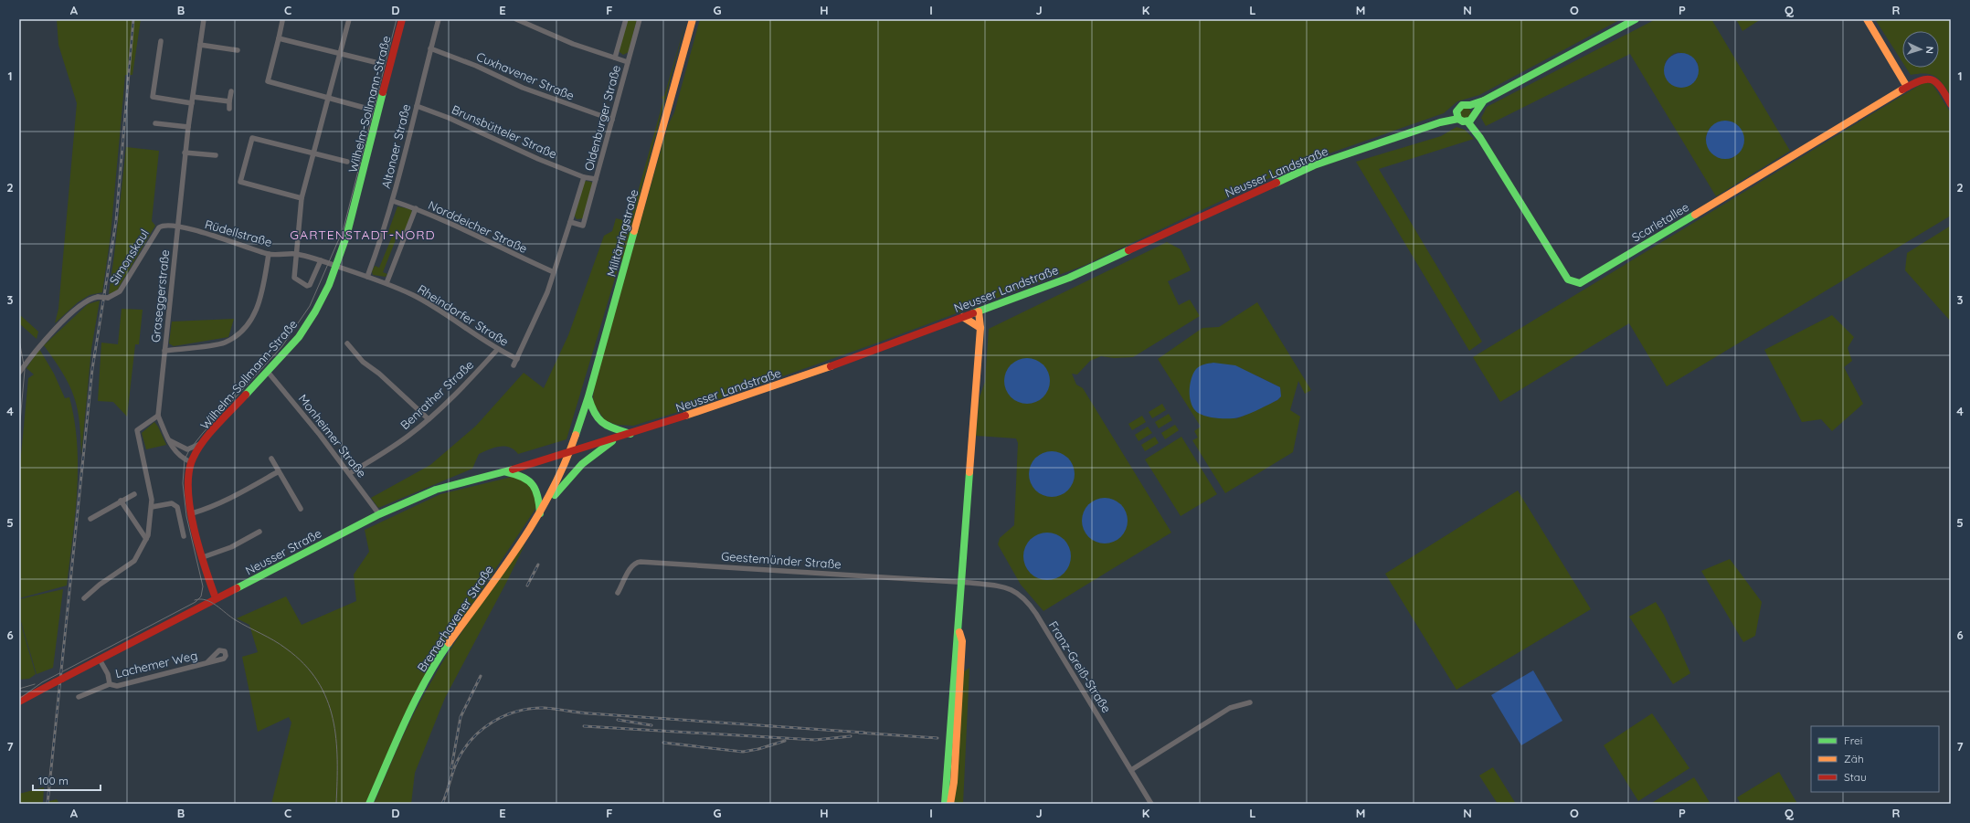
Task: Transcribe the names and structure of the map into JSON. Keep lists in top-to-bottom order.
{
  "streets": {
    "main road": [
      "Wilhelm-Sollmann-Straße",
      "Neusser Landstraße",
      "Scarletallee",
      "Militärringstraße",
      "Neusser Straße",
      "Bremerhavener Straße"
    ],
    "street": [
      "Cuxhavener Straße",
      "Oldenburger Straße",
      "Brunsbütteler Straße",
      "Altonaer Straße",
      "Norddeicher Straße",
      "Rüdellstraße",
      "Simonskaul",
      "Graseggerstraße",
      "Rheindorfer Straße",
      "Benrather Straße",
      "Monheimer Straße",
      "Geestemünder Straße",
      "Lachemer Weg",
      "Franz-Greiß-Straße"
    ]
  },
  "crossings": [
    ["Cuxhavener Straße", "Oldenburger Straße"],
    ["Cuxhavener Straße", "Altonaer Straße"],
    ["Wilhelm-Sollmann-Straße", "Rüdellstraße"],
    ["Wilhelm-Sollmann-Straße", "Graseggerstraße"],
    ["Wilhelm-Sollmann-Straße", "Rheindorfer Straße"],
    ["Wilhelm-Sollmann-Straße", "Monheimer Straße"],
    ["Wilhelm-Sollmann-Straße", "Neusser Straße"],
    ["Oldenburger Straße", "Brunsbütteler Straße"],
    ["Oldenburger Straße", "Norddeicher Straße"],
    ["Oldenburger Straße", "Rheindorfer Straße"],
    ["Brunsbütteler Straße", "Altonaer Straße"],
    ["Altonaer Straße", "Norddeicher Straße"],
    ["Altonaer Straße", "Rheindorfer Straße"],
    ["Neusser Landstraße", "Scarletallee"],
    ["Neusser Landstraße", "Militärringstraße"],
    ["Neusser Landstraße", "Neusser Straße"],
    ["Neusser Landstraße", "Bremerhavener Straße"],
    ["Rüdellstraße", "Simonskaul"],
    ["Rüdellstraße", "Graseggerstraße"],
    ["Rüdellstraße", "Rheindorfer Straße"],
    ["Militärringstraße", "Neusser Straße"],
    ["Militärringstraße", "Bremerhavener Straße"],
    ["Simonskaul", "Graseggerstraße"],
    ["Rheindorfer Straße", "Benrather Straße"],
    ["Benrather Straße", "Monheimer Straße"],
    ["Monheimer Straße", "Neusser Straße"],
    ["Neusser Straße", "Bremerhavener Straße"],
    ["Neusser Straße", "Lachemer Weg"],
    ["Geestemünder Straße", "Franz-Greiß-Straße"]
  ],
  "districts": ["GARTENSTADT-NORD"],
  "legend": ["Frei", "Zäh", "Stau"],
  "scale_bar": "100 m",
  "north": "right",
  "grid": {
    "columns": [
      "A",
      "B",
      "C",
      "D",
      "E",
      "F",
      "G",
      "H",
      "I",
      "J",
      "K",
      "L",
      "M",
      "N",
      "O",
      "P",
      "Q",
      "R"
    ],
    "rows": [
      "1",
      "2",
      "3",
      "4",
      "5",
      "6",
      "7"
    ]
  }
}
